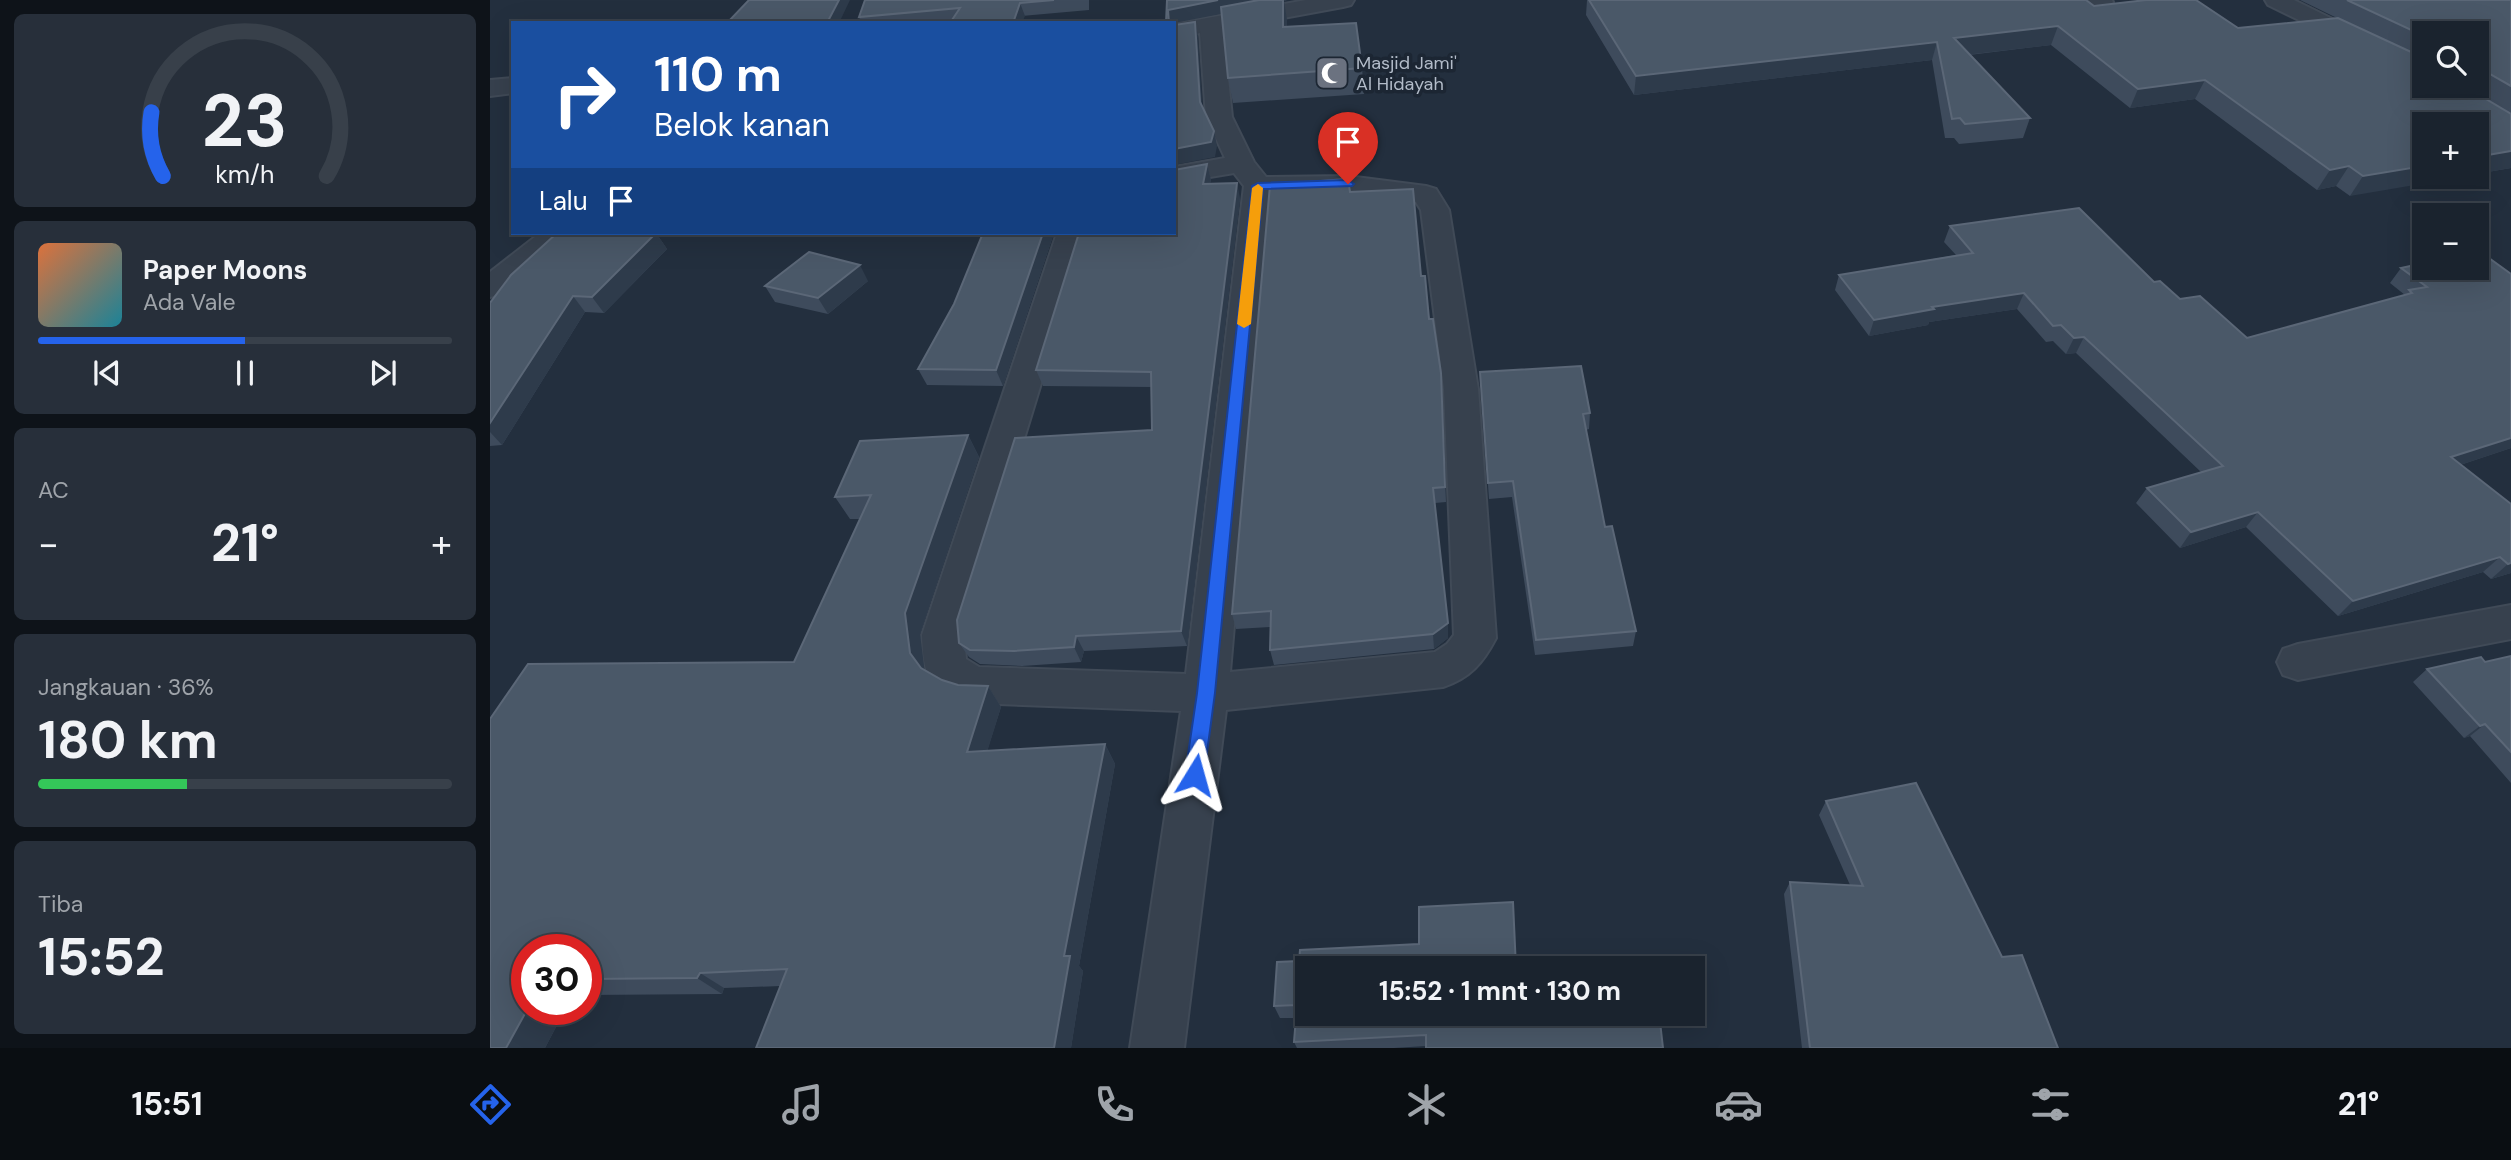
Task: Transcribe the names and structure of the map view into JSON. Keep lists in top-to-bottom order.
{
  "places": {
    "mosque": ["Masjid Jami' Al Hidayah"]
  },
  "page": {
    "map_buttons": ["+", "−"],
    "turn": ["110 m", "Belok kanan"],
    "then": "Lalu",
    "song": ["Paper Moons", "Ada Vale"],
    "tile": [
      "AC",
      ["Jangkauan · 36%", "180 km"],
      ["Tiba", "15:52"]
    ],
    "heat": ["−", "21°", "+"],
    "limit": "30",
    "trip": "15:52 · 1 mnt · 130 m",
    "tabs": ["15:51", "21°"],
    "gauge": ["23", "km/h"]
  }
}
